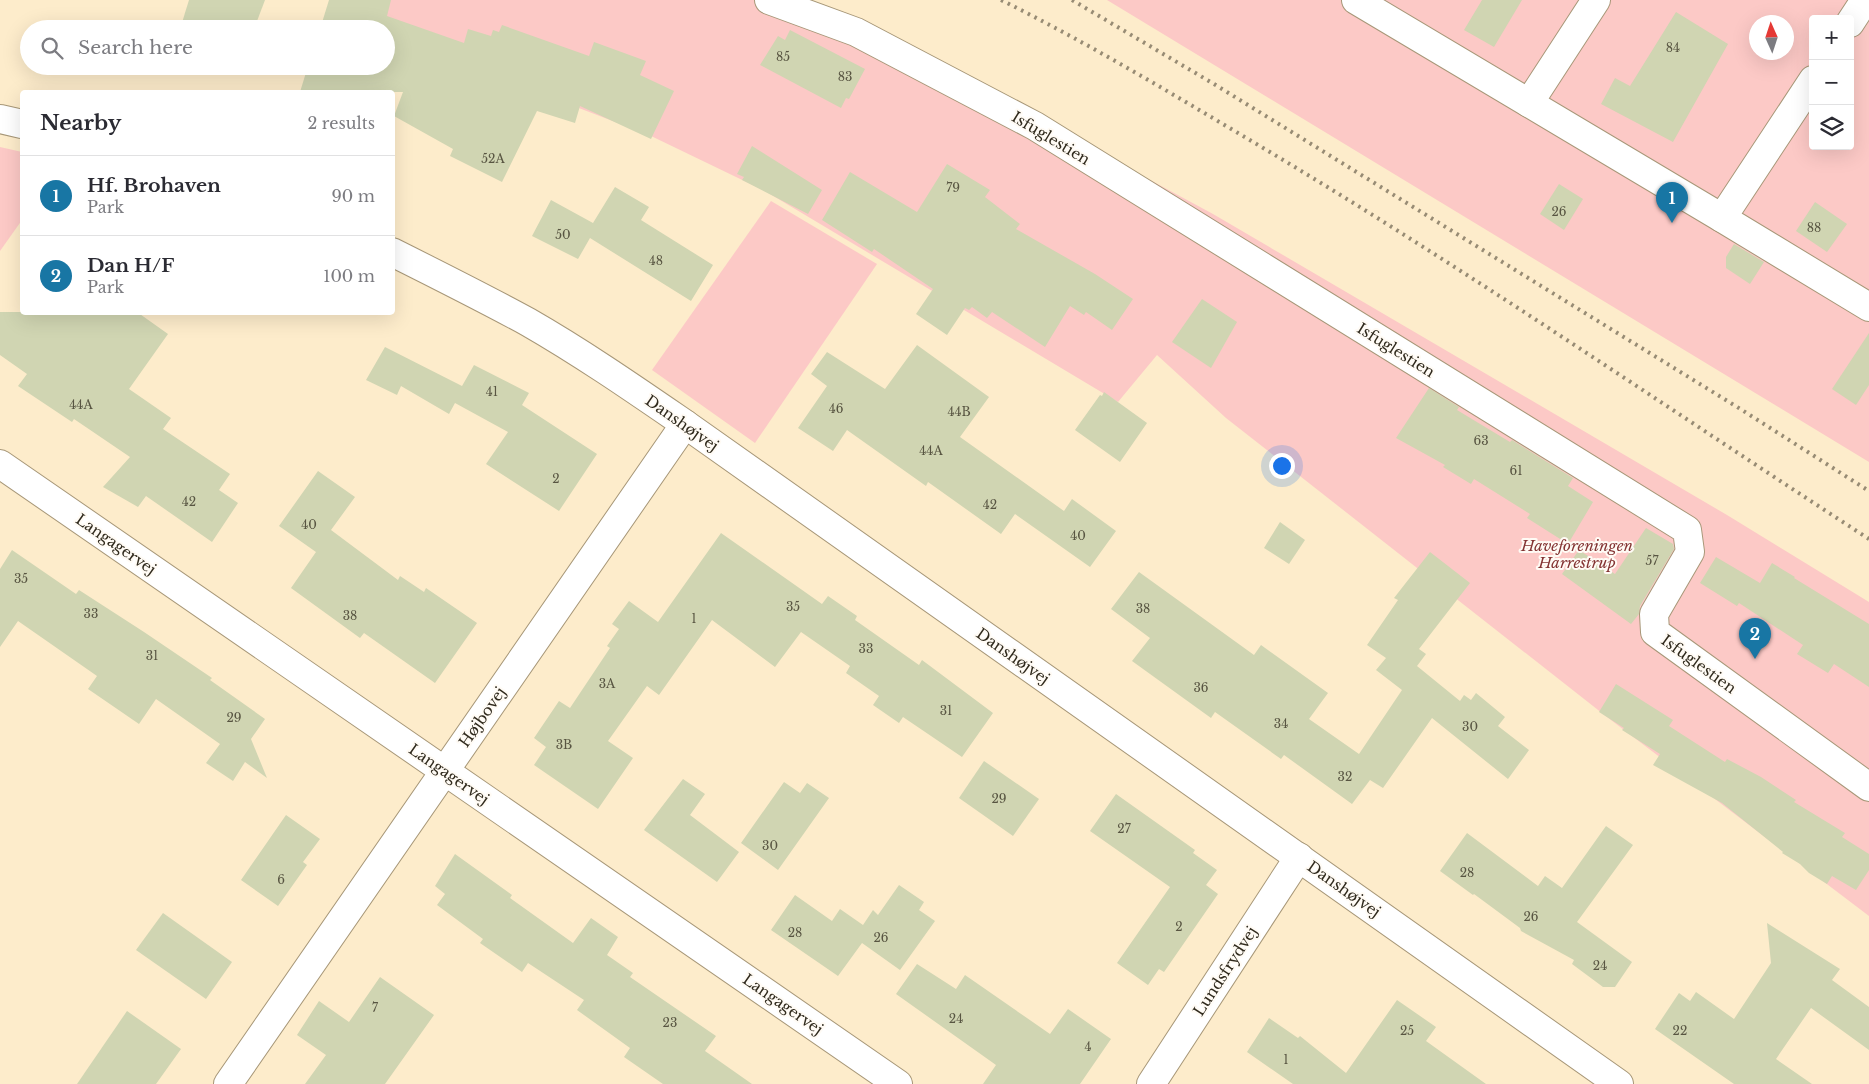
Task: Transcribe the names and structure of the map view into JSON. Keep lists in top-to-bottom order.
{
  "streets": {
    "street": [
      "Isfuglestien",
      "Danshøjvej",
      "Langagervej",
      "Højbovej",
      "Lundsfrydvej"
    ]
  },
  "crossings": [
    ["Danshøjvej", "Højbovej"],
    ["Danshøjvej", "Lundsfrydvej"],
    ["Langagervej", "Højbovej"]
  ],
  "parks": ["Haveforeningen Harrestrup"],
  "house_numbers": [
    "84",
    "85",
    "83",
    "52A",
    "79",
    "26",
    "88",
    "50",
    "48",
    "41",
    "44A",
    "46",
    "44B",
    "63",
    "44A",
    "61",
    "2",
    "42",
    "42",
    "40",
    "40",
    "57",
    "35",
    "35",
    "38",
    "33",
    "38",
    "1",
    "33",
    "31",
    "3A",
    "36",
    "31",
    "29",
    "34",
    "30",
    "3B",
    "32",
    "29",
    "27",
    "30",
    "28",
    "6",
    "26",
    "2",
    "28",
    "26",
    "24",
    "7",
    "24",
    "23",
    "25",
    "22",
    "4",
    "1"
  ],
  "north": "top",
  "page": {
    "map_buttons": ["+", "−"],
    "search": "Search here",
    "heading": ["Nearby", "2 results"],
    "list": [
      {
        "mark": "1",
        "name": "Hf. Brohaven",
        "note": "Park",
        "value": "90 m"
      },
      {
        "mark": "2",
        "name": "Dan H/F",
        "note": "Park",
        "value": "100 m"
      }
    ],
    "pins": ["1", "2"]
  }
}
